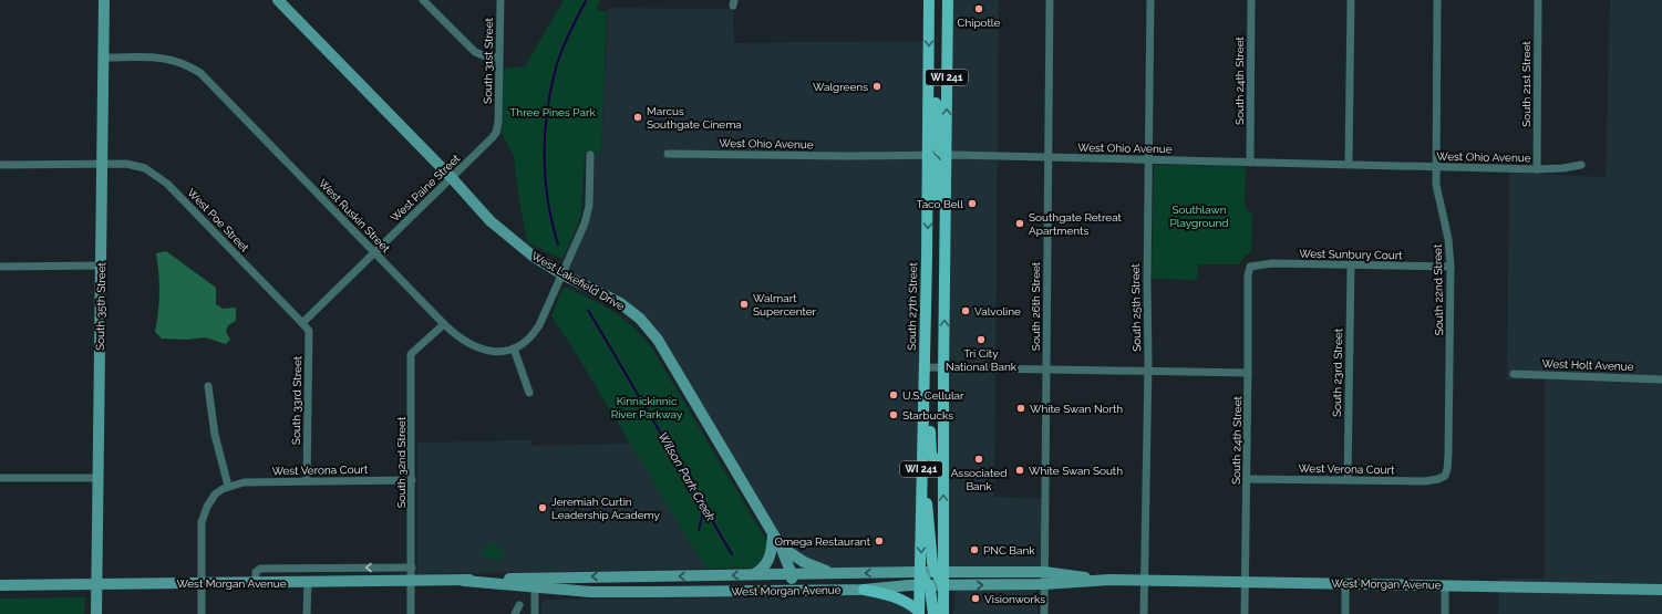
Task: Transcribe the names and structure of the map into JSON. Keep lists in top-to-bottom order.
{
  "streets": {
    "main road": ["WI 241", "South 27th Street"],
    "street": [
      "South 31st Street",
      "South 24th Street",
      "South 21st Street",
      "West Ohio Avenue",
      "West Paine Street",
      "West Ruskin Street",
      "West Poe Street",
      "West Sunbury Court",
      "West Lakefield Drive",
      "South 22nd Street",
      "South 35th Street",
      "South 26th Street",
      "South 25th Street",
      "West Holt Avenue",
      "South 23rd Street",
      "South 33rd Street",
      "South 32nd Street",
      "West Verona Court",
      "West Morgan Avenue"
    ]
  },
  "crossings": [
    ["South 31st Street", "West Paine Street"],
    ["WI 241", "West Ohio Avenue"],
    ["WI 241", "West Morgan Avenue"],
    ["South 24th Street", "West Ohio Avenue"],
    ["South 24th Street", "West Sunbury Court"],
    ["South 24th Street", "West Verona Court"],
    ["South 24th Street", "West Morgan Avenue"],
    ["South 21st Street", "West Ohio Avenue"],
    ["West Ohio Avenue", "South 22nd Street"],
    ["West Ohio Avenue", "South 27th Street"],
    ["West Ohio Avenue", "South 26th Street"],
    ["West Ohio Avenue", "South 25th Street"],
    ["West Paine Street", "West Ruskin Street"],
    ["West Paine Street", "West Poe Street"],
    ["West Paine Street", "West Lakefield Drive"],
    ["West Paine Street", "South 33rd Street"],
    ["West Ruskin Street", "West Lakefield Drive"],
    ["West Ruskin Street", "South 35th Street"],
    ["West Ruskin Street", "South 32nd Street"],
    ["West Poe Street", "South 35th Street"],
    ["West Poe Street", "South 33rd Street"],
    ["West Sunbury Court", "South 22nd Street"],
    ["West Sunbury Court", "South 23rd Street"],
    ["West Lakefield Drive", "West Morgan Avenue"],
    ["South 22nd Street", "West Verona Court"],
    ["South 35th Street", "West Morgan Avenue"],
    ["South 27th Street", "West Morgan Avenue"],
    ["South 26th Street", "West Morgan Avenue"],
    ["South 25th Street", "West Morgan Avenue"],
    ["South 23rd Street", "West Verona Court"],
    ["South 33rd Street", "West Verona Court"],
    ["South 32nd Street", "West Verona Court"],
    ["South 32nd Street", "West Morgan Avenue"]
  ],
  "water": ["Wilson Park Creek"],
  "parks": ["Three Pines Park", "Southlawn Playground", "Kinnickinnic River Parkway"],
  "places": [
    "Chipotle",
    "Walgreens",
    "Marcus Southgate Cinema",
    "Taco Bell",
    "Southgate Retreat Apartments",
    "Walmart Supercenter",
    "Valvoline",
    "Tri City National Bank",
    "U.S. Cellular",
    "White Swan North",
    "Starbucks",
    "Associated Bank",
    "White Swan South",
    "Jeremiah Curtin Leadership Academy",
    "Omega Restaurant",
    "PNC Bank",
    "Visionworks"
  ]
}
